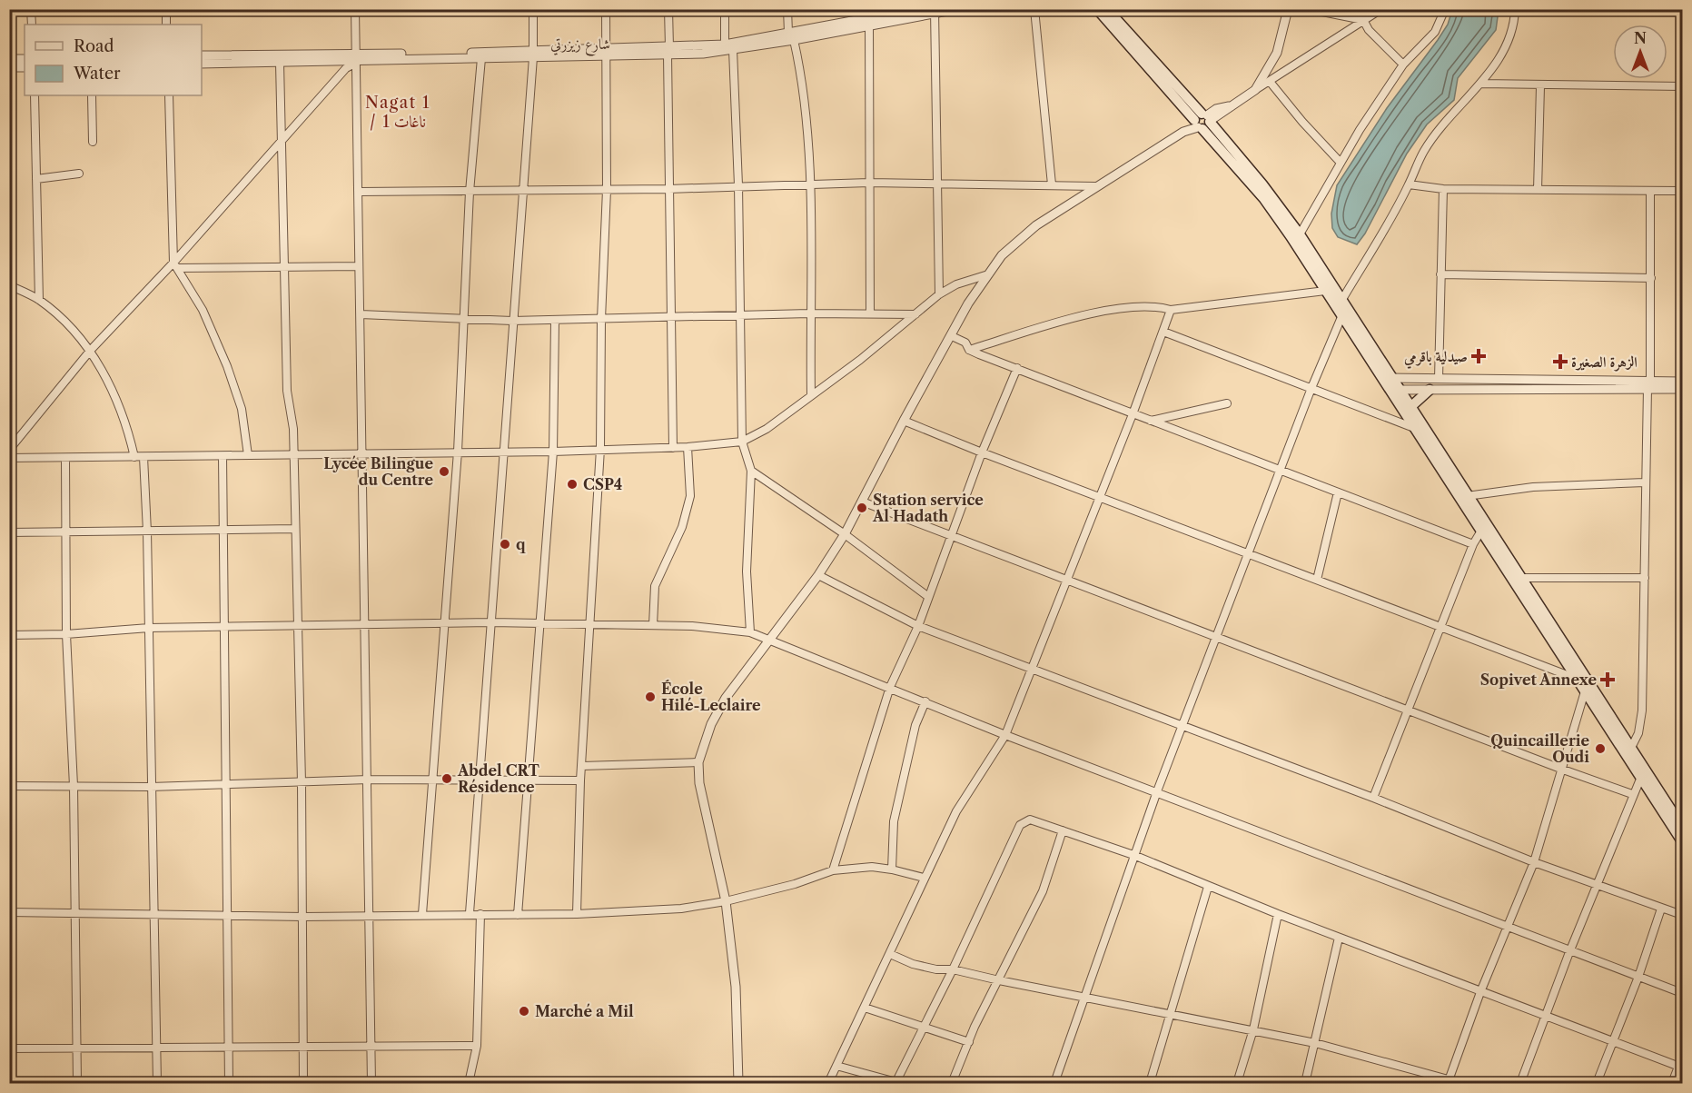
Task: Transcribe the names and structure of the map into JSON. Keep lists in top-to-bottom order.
{
  "streets": {
    "street": ["شارع زيزرتي"]
  },
  "districts": ["Nagat 1 / ناغات 1"],
  "places": {
    "health": ["صيدلية باقرمي", "الزهرة الصغيرة", "Sopivet Annexe"],
    "other": [
      "Lycée Bilingue du Centre",
      "CSP4",
      "Station service Al Hadath",
      "q",
      "École Hilé-Leclaire",
      "Quincaillerie Oudi",
      "Abdel CRT Résidence",
      "Marché a Mil"
    ]
  },
  "legend": ["Road", "Water"],
  "north": "top"
}
